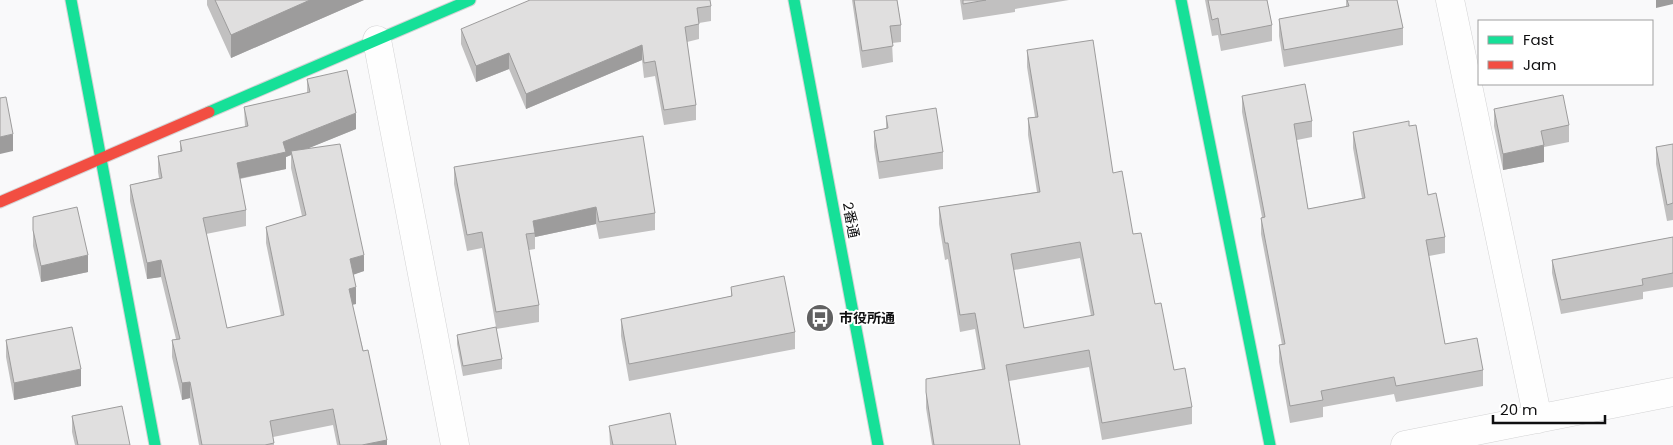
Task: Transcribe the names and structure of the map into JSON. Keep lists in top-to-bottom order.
{
  "streets": {
    "street": ["2番通"]
  },
  "places": {
    "bus stop": ["市役所通"]
  },
  "legend": ["Fast", "Jam"],
  "scale_bar": "20 m"
}
